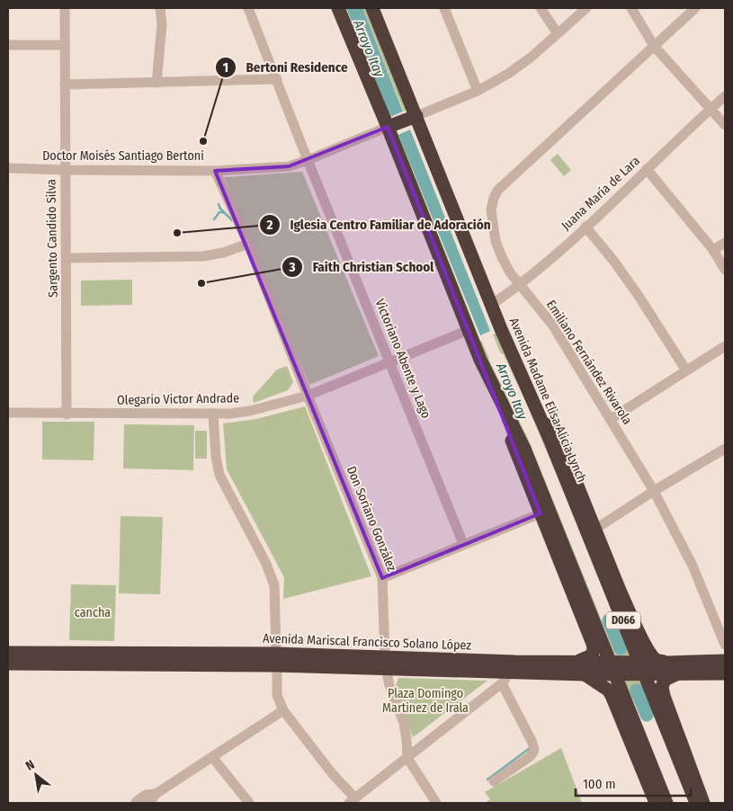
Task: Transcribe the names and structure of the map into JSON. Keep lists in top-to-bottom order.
{
  "streets": {
    "highway": ["Avenida Madame Elisa Alicia Lynch", "D066", "Avenida Mariscal Francisco Solano López"],
    "street": [
      "Doctor Moisés Santiago Bertoni",
      "Juana María de Lara",
      "Sargento Candido Silva",
      "Victoriano Abente y Lago",
      "Emiliano Fernández Rivarola",
      "Olegario Victor Andrade",
      "Don Soriano González"
    ]
  },
  "crossings": [
    ["Doctor Moisés Santiago Bertoni", "Sargento Candido Silva"],
    ["Doctor Moisés Santiago Bertoni", "Victoriano Abente y Lago"],
    ["Doctor Moisés Santiago Bertoni", "Don Soriano González"],
    ["Doctor Moisés Santiago Bertoni", "D066"],
    ["Juana María de Lara", "Emiliano Fernández Rivarola"],
    ["Juana María de Lara", "Avenida Madame Elisa Alicia Lynch"],
    ["Sargento Candido Silva", "Olegario Victor Andrade"],
    ["Victoriano Abente y Lago", "Olegario Victor Andrade"],
    ["Olegario Victor Andrade", "Don Soriano González"],
    ["Olegario Victor Andrade", "D066"],
    ["Don Soriano González", "Avenida Mariscal Francisco Solano López"]
  ],
  "water": ["Arroyo Itay"],
  "parks": ["cancha", "Plaza Domingo Martinez de Irala"],
  "places": ["Bertoni Residence", "Iglesia Centro Familiar de Adoración", "Faith Christian School"],
  "scale_bar": "100 m",
  "north": "top left"
}
